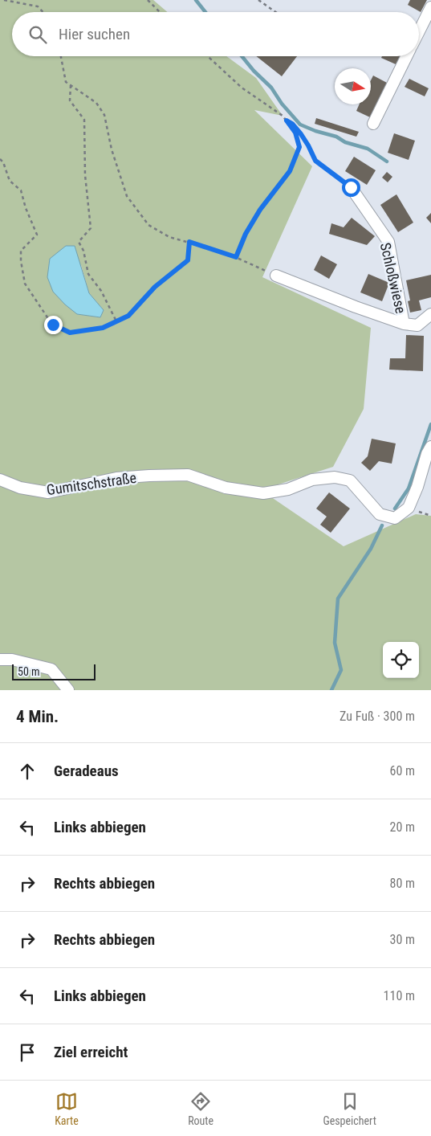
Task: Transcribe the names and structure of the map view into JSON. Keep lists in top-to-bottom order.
{
  "streets": {
    "street": ["Schloßwiese", "Gumitschstraße"]
  },
  "scale_bar": "50 m",
  "north": "right",
  "page": {
    "search": "Hier suchen",
    "scale": "50 m",
    "heading": ["4 Min.", "Zu Fuß · 300 m"],
    "list": [
      ["Geradeaus", "60 m"],
      ["Links abbiegen", "20 m"],
      ["Rechts abbiegen", "80 m"],
      ["Rechts abbiegen", "30 m"],
      ["Links abbiegen", "110 m"],
      "Ziel erreicht"
    ],
    "nav": ["Karte", "Route", "Gespeichert"]
  }
}
